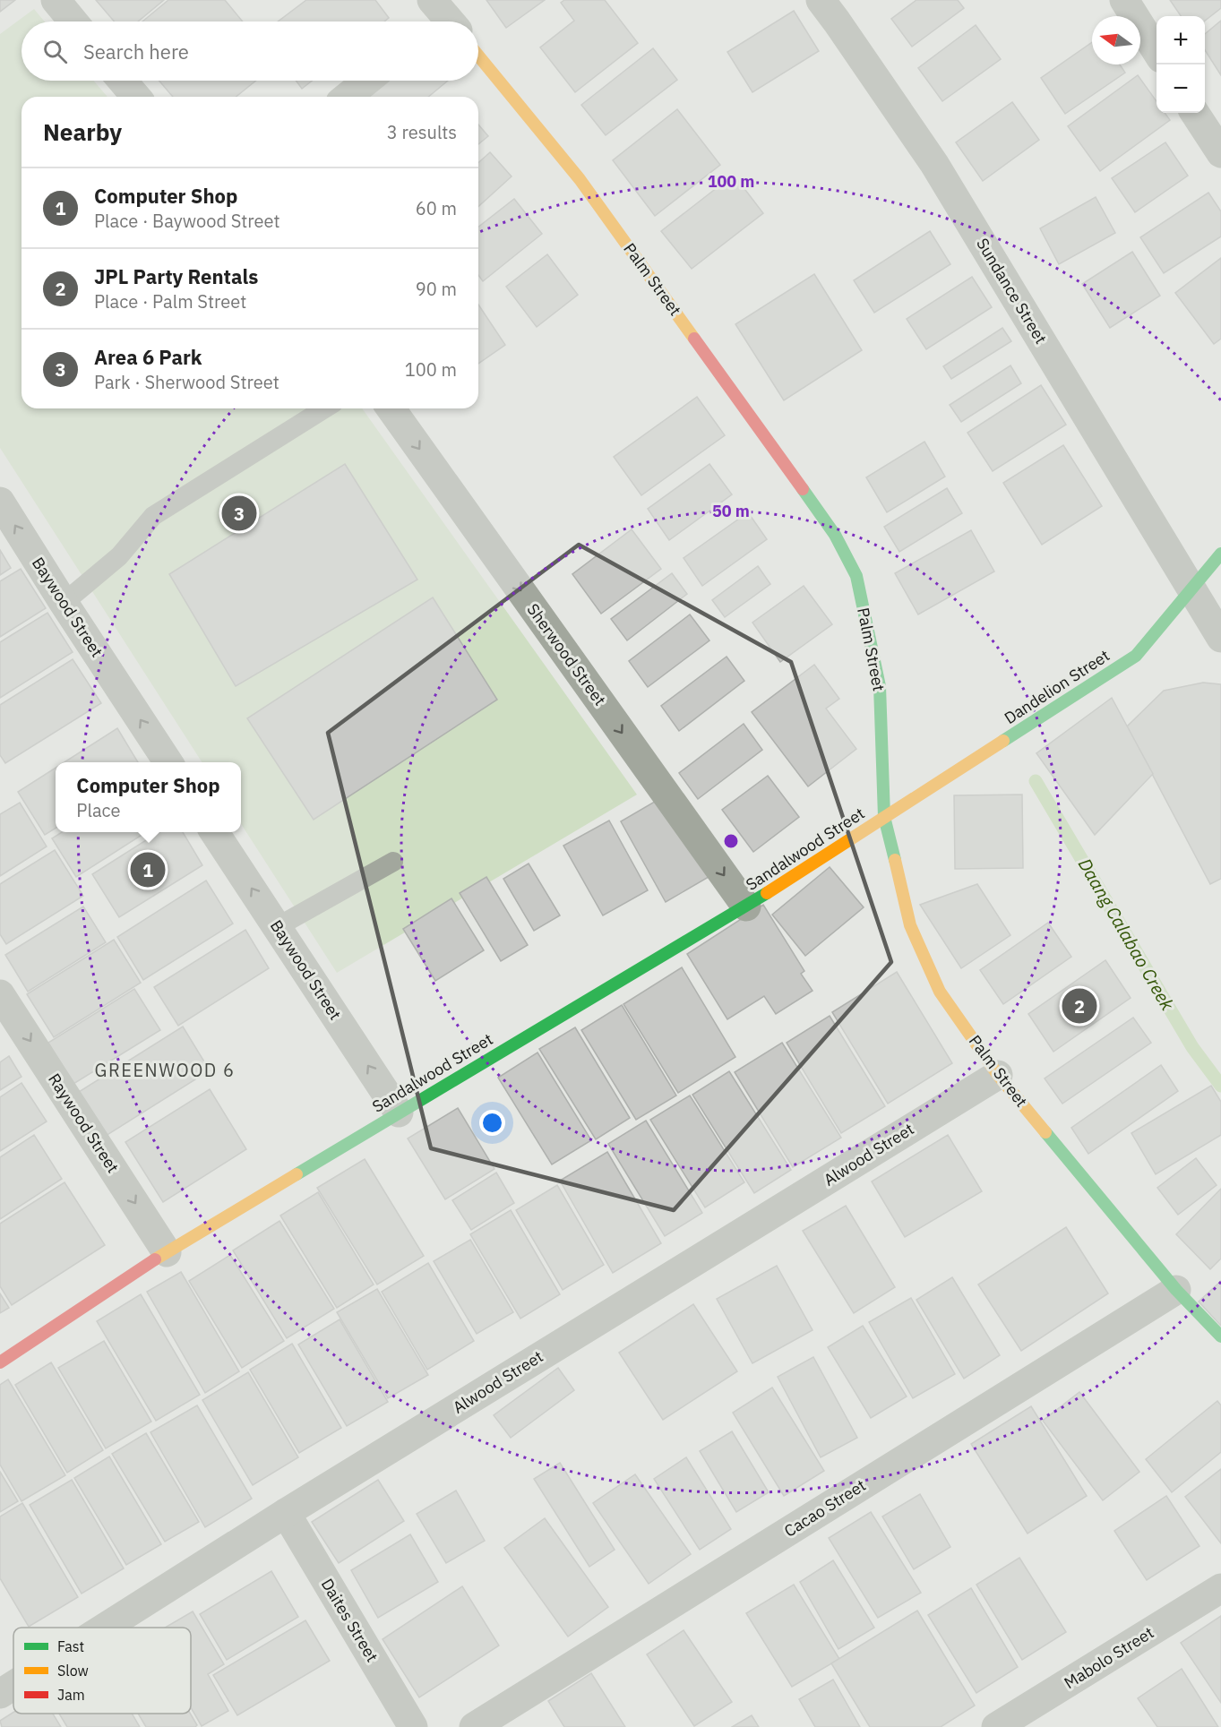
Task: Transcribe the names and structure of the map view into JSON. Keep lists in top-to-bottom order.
{
  "streets": {
    "street": [
      "Palm Street",
      "Sundance Street",
      "Baywood Street",
      "Sherwood Street",
      "Dandelion Street",
      "Sandalwood Street",
      "Raywood Street",
      "Alwood Street",
      "Cacao Street",
      "Daites Street",
      "Mabolo Street"
    ]
  },
  "crossings": [
    ["Palm Street", "Dandelion Street"],
    ["Palm Street", "Sandalwood Street"],
    ["Palm Street", "Alwood Street"],
    ["Palm Street", "Cacao Street"],
    ["Sundance Street", "Dandelion Street"],
    ["Baywood Street", "Sandalwood Street"],
    ["Sherwood Street", "Sandalwood Street"],
    ["Dandelion Street", "Sandalwood Street"],
    ["Sandalwood Street", "Raywood Street"],
    ["Alwood Street", "Daites Street"]
  ],
  "one_way": ["Baywood Street", "Sherwood Street", "Raywood Street"],
  "districts": ["GREENWOOD 6"],
  "water": ["Daang Calabao Creek"],
  "legend": ["Fast", "Slow", "Jam"],
  "north": "left",
  "page": {
    "map_buttons": ["+", "−"],
    "search": "Search here",
    "heading": ["Nearby", "3 results"],
    "list": [
      {
        "mark": "1",
        "name": "Computer Shop",
        "note": "Place · Baywood Street",
        "value": "60 m"
      },
      {
        "mark": "2",
        "name": "JPL Party Rentals",
        "note": "Place · Palm Street",
        "value": "90 m"
      },
      {
        "mark": "3",
        "name": "Area 6 Park",
        "note": "Park · Sherwood Street",
        "value": "100 m"
      }
    ],
    "pins": ["3", "1", "2"],
    "popup": ["Computer Shop", "Place"]
  },
  "rings": ["100 m", "50 m"]
}
